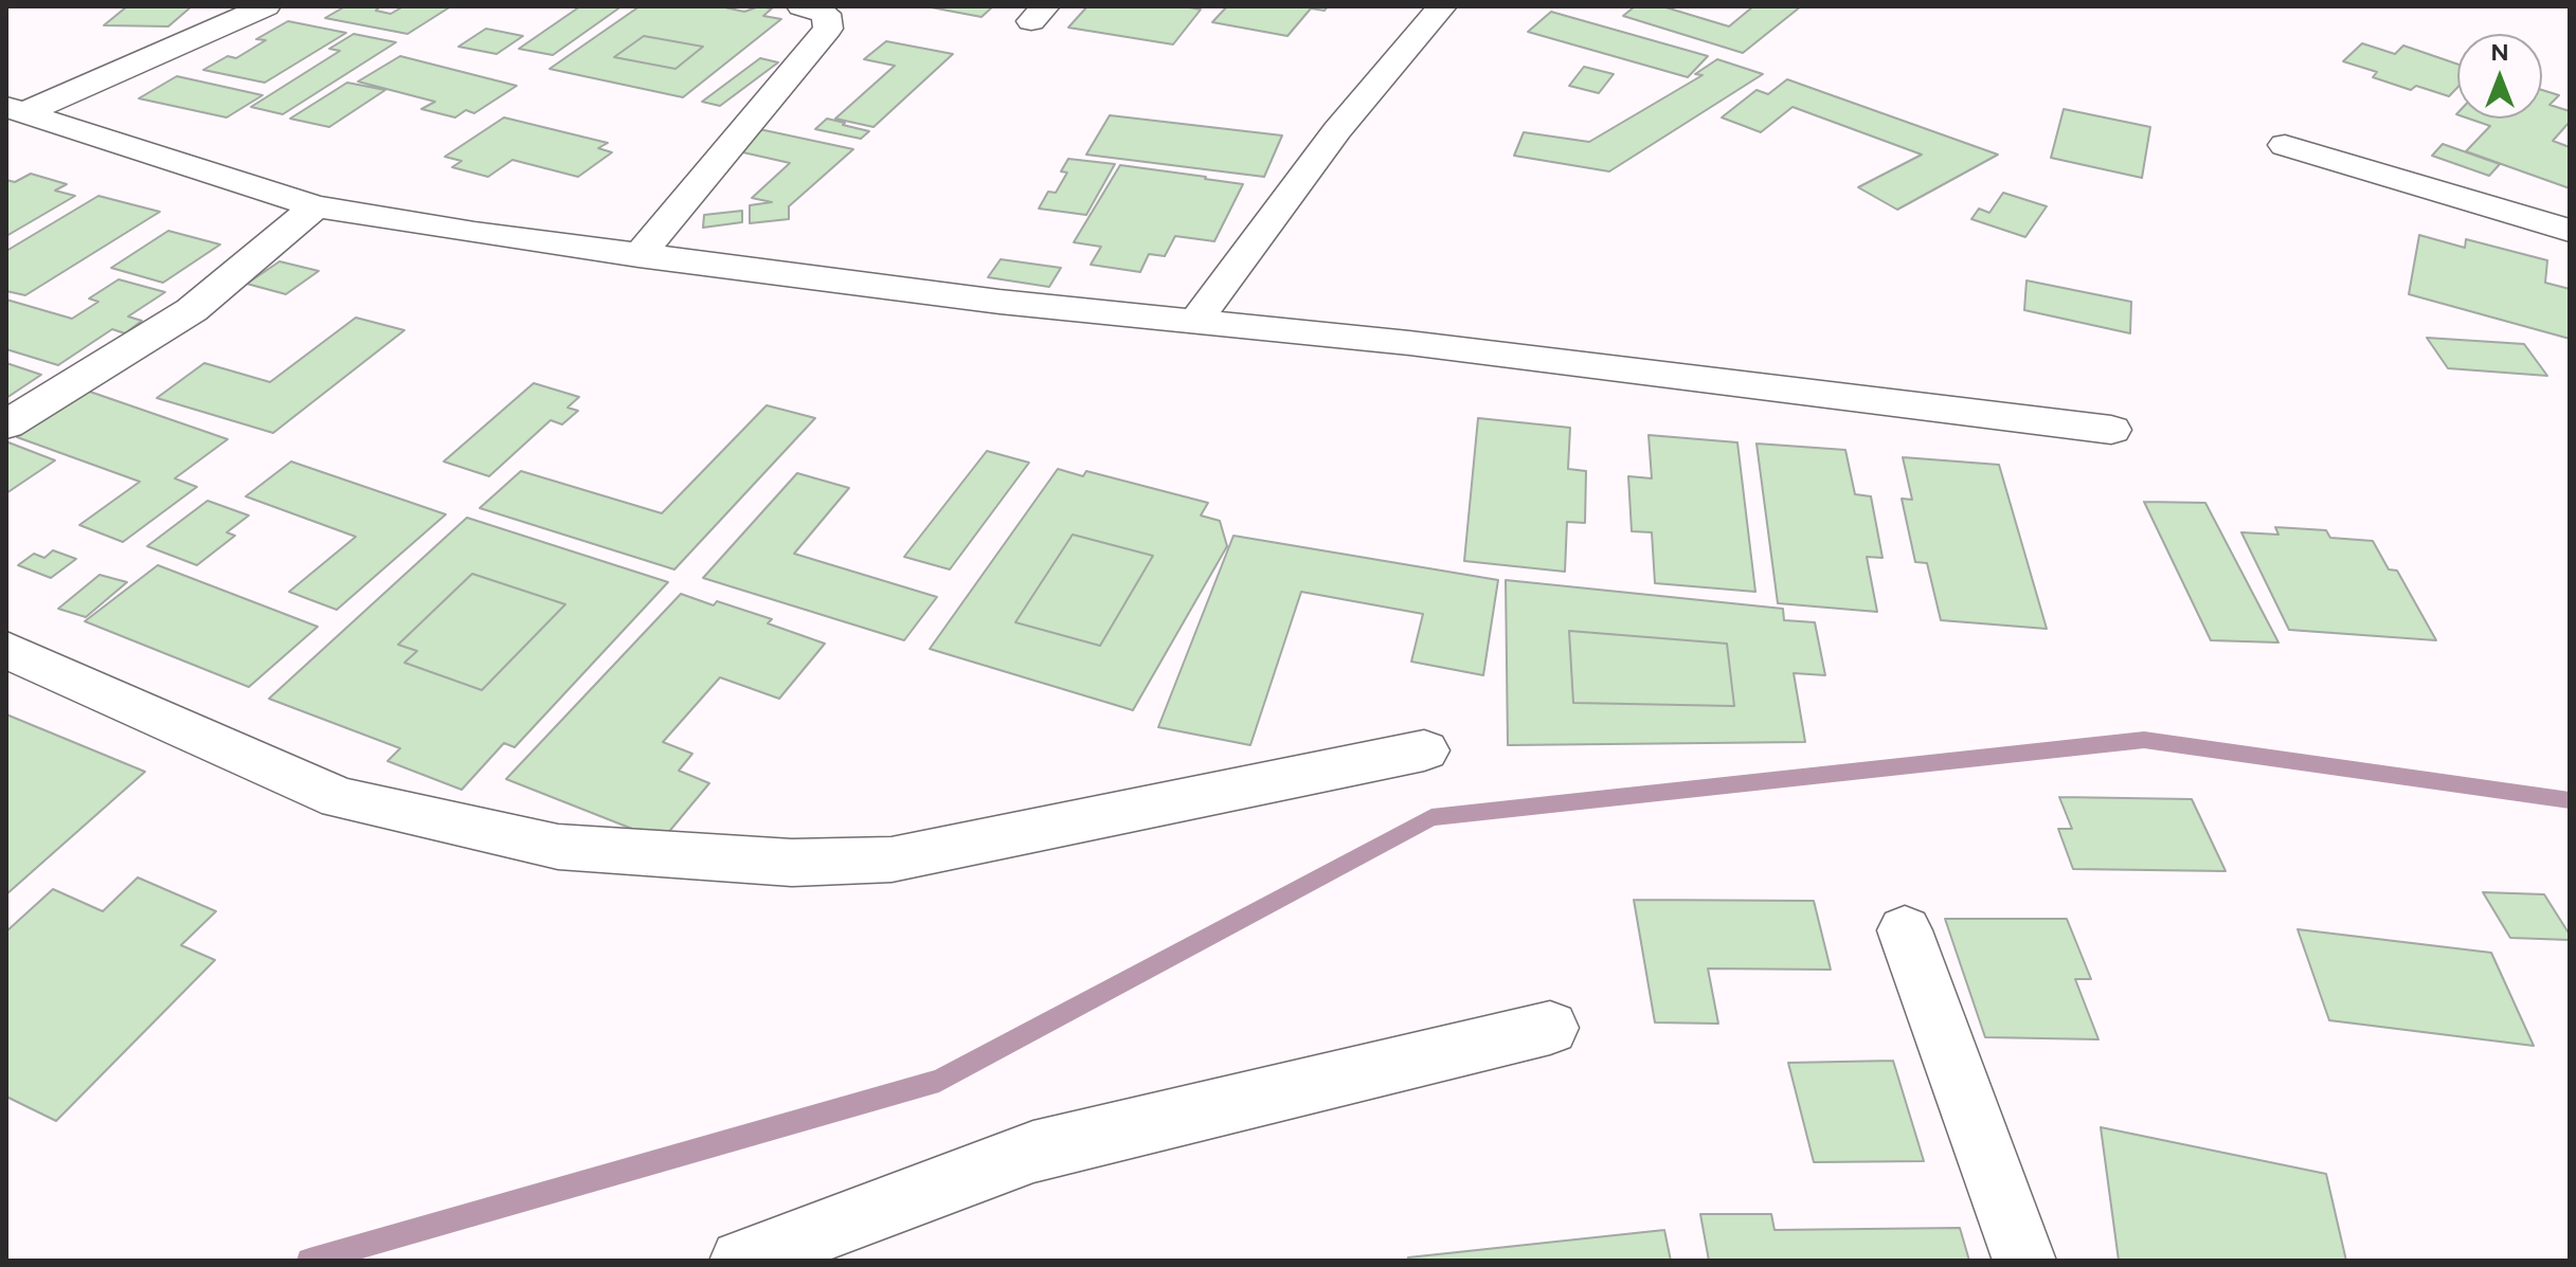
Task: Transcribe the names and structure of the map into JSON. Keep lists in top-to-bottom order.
{
  "north": "top"
}
